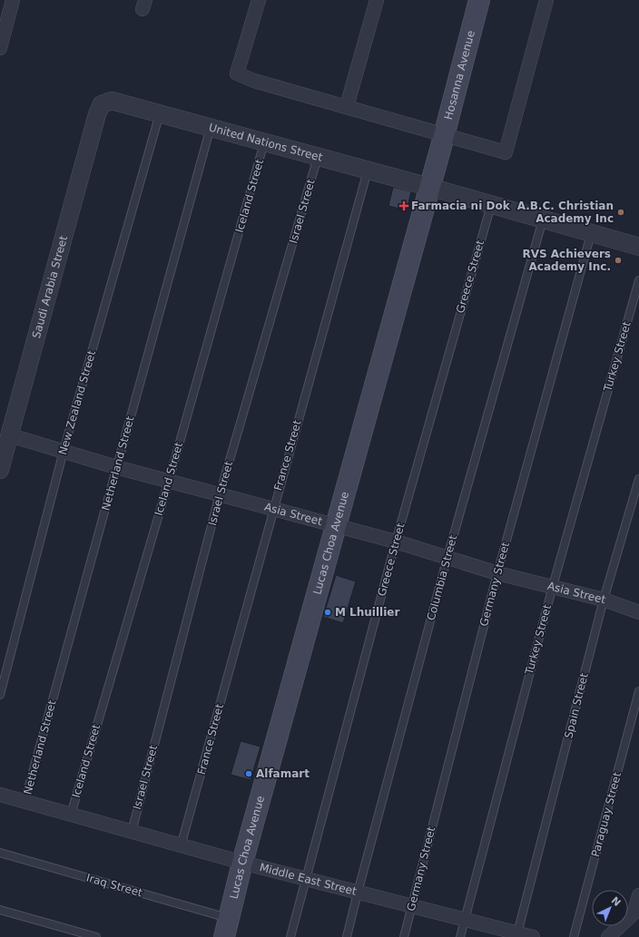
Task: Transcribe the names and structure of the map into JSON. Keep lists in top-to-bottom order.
{
  "streets": {
    "main road": ["Hosanna Avenue", "Lucas Choa Avenue"],
    "street": [
      "United Nations Street",
      "Saudi Arabia Street",
      "Asia Street",
      "Middle East Street"
    ],
    "lane": [
      "Iceland Street",
      "Israel Street",
      "Greece Street",
      "Turkey Street",
      "New Zealand Street",
      "France Street",
      "Netherland Street",
      "Columbia Street",
      "Germany Street",
      "Spain Street",
      "Paraguay Street",
      "Iraq Street"
    ]
  },
  "crossings": [
    ["Hosanna Avenue", "Lucas Choa Avenue"],
    ["United Nations Street", "Iceland Street"],
    ["United Nations Street", "Israel Street"],
    ["United Nations Street", "Greece Street"],
    ["United Nations Street", "Saudi Arabia Street"],
    ["United Nations Street", "New Zealand Street"],
    ["United Nations Street", "France Street"],
    ["United Nations Street", "Netherland Street"],
    ["United Nations Street", "Lucas Choa Avenue"],
    ["United Nations Street", "Columbia Street"],
    ["United Nations Street", "Germany Street"],
    ["Iceland Street", "Asia Street"],
    ["Iceland Street", "Middle East Street"],
    ["Israel Street", "Asia Street"],
    ["Israel Street", "Middle East Street"],
    ["Greece Street", "Asia Street"],
    ["Greece Street", "Middle East Street"],
    ["Saudi Arabia Street", "Asia Street"],
    ["Turkey Street", "Asia Street"],
    ["Turkey Street", "Middle East Street"],
    ["New Zealand Street", "Asia Street"],
    ["France Street", "Asia Street"],
    ["France Street", "Middle East Street"],
    ["Netherland Street", "Asia Street"],
    ["Netherland Street", "Middle East Street"],
    ["Asia Street", "Lucas Choa Avenue"],
    ["Asia Street", "Columbia Street"],
    ["Asia Street", "Germany Street"],
    ["Asia Street", "Spain Street"],
    ["Lucas Choa Avenue", "Middle East Street"],
    ["Lucas Choa Avenue", "Iraq Street"],
    ["Columbia Street", "Middle East Street"],
    ["Germany Street", "Middle East Street"],
    ["Spain Street", "Middle East Street"]
  ],
  "places": {
    "health": ["Farmacia ni Dok"],
    "other": [
      "A.B.C. Christian Academy Inc",
      "RVS Achievers Academy Inc.",
      "M Lhuillier",
      "Alfamart"
    ]
  },
  "north": "top right"
}
